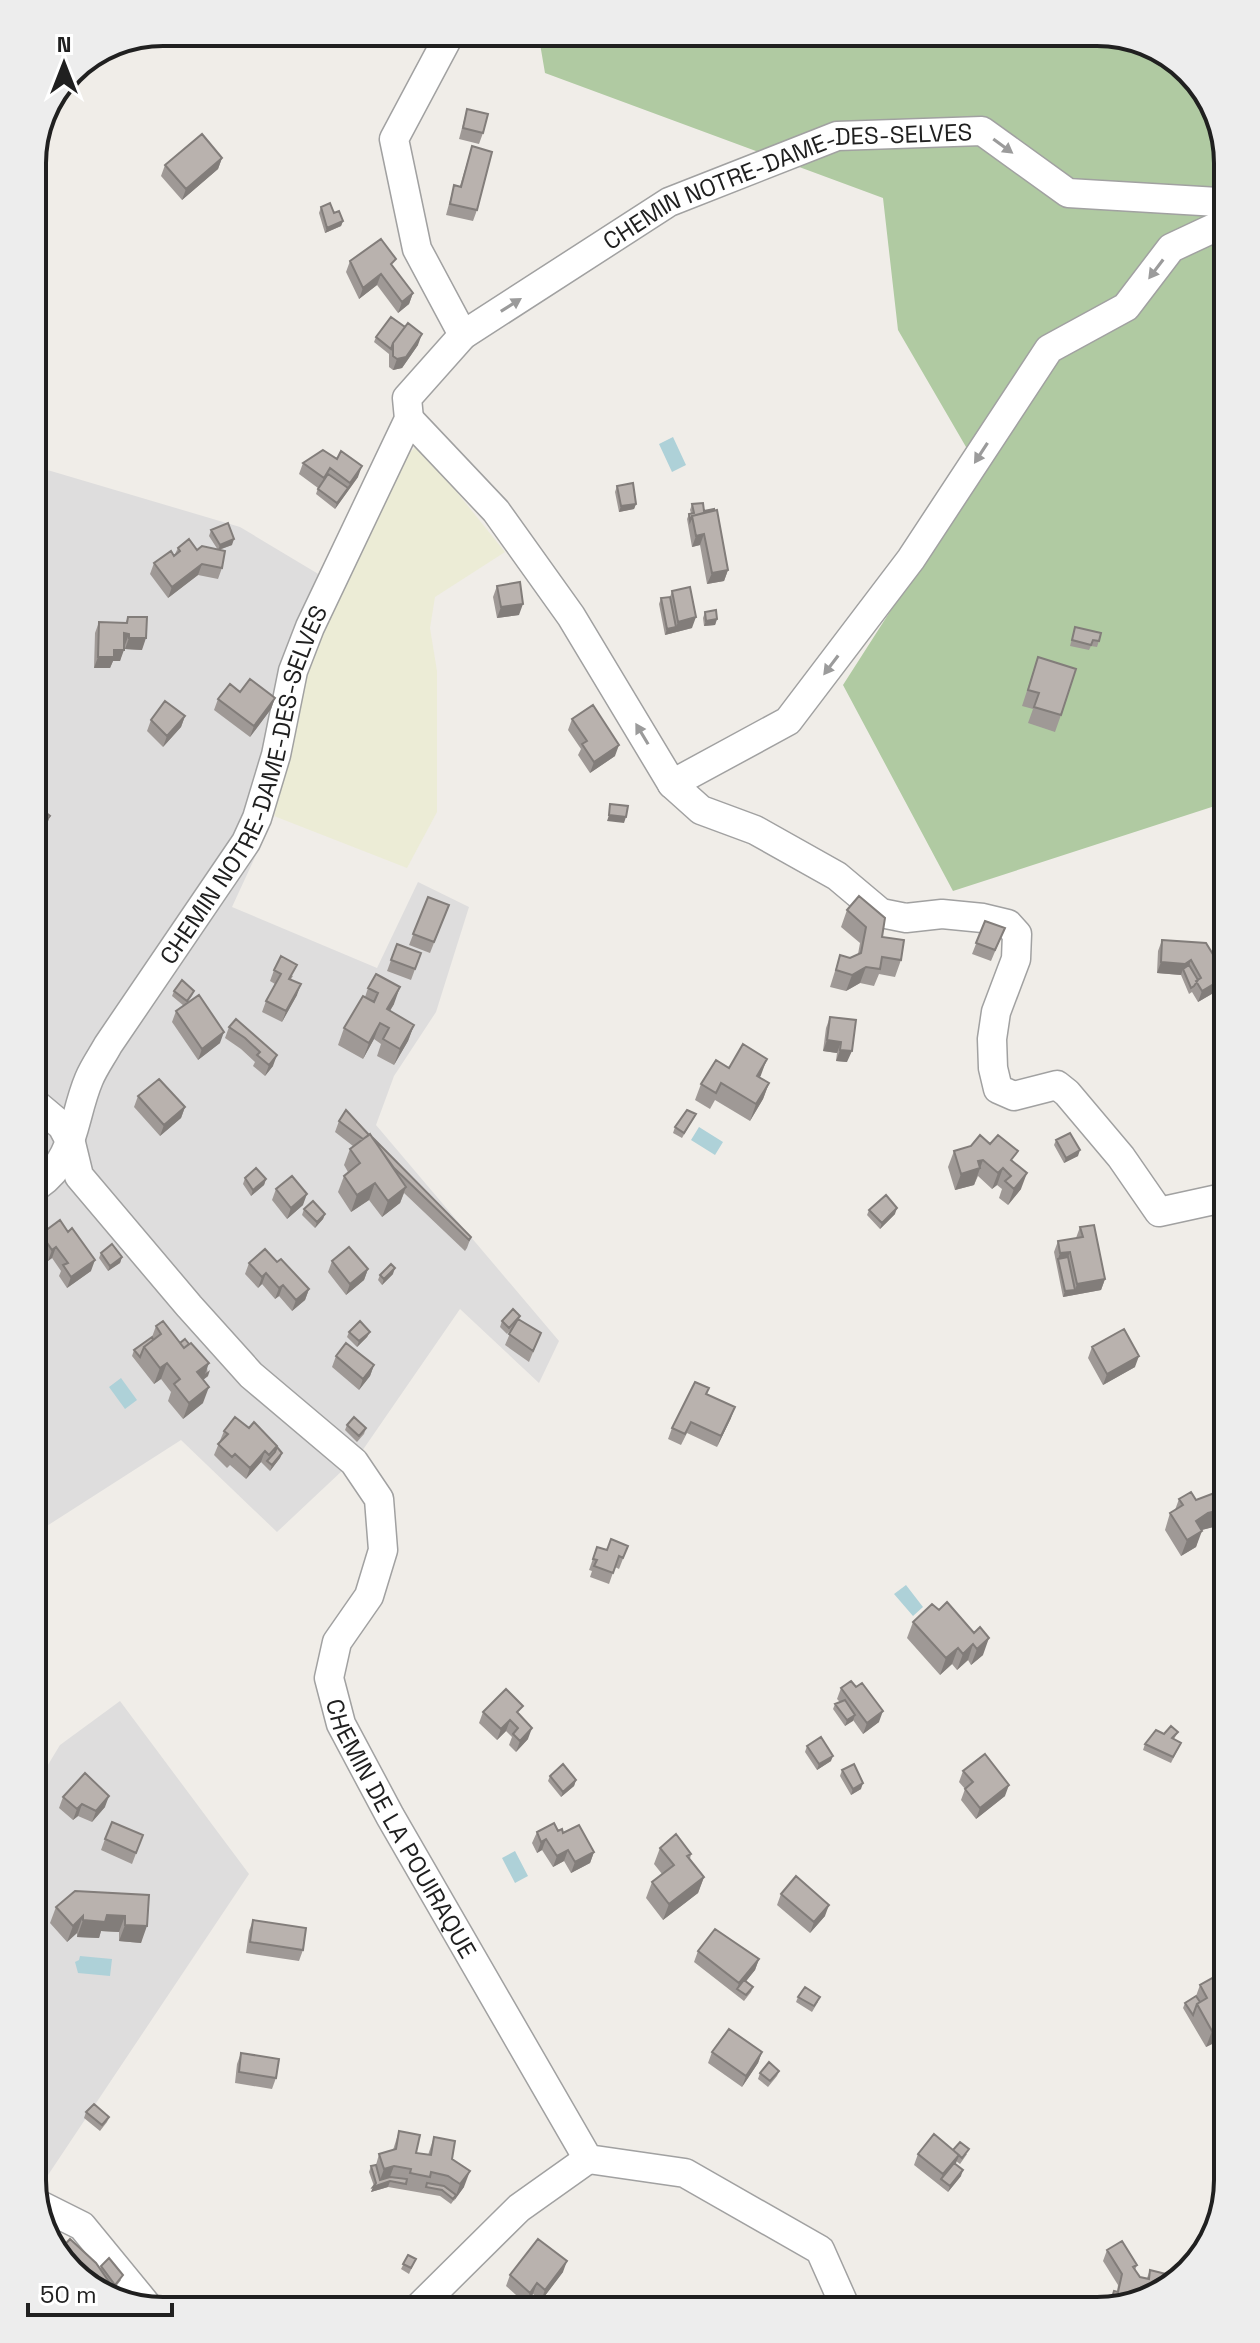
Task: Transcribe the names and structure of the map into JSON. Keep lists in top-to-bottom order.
{
  "streets": {
    "street": ["CHEMIN NOTRE-DAME-DES-SELVES", "CHEMIN DE LA POUIRAQUE"]
  },
  "crossings": [
    ["CHEMIN NOTRE-DAME-DES-SELVES", "CHEMIN DE LA POUIRAQUE"]
  ],
  "one_way": ["CHEMIN NOTRE-DAME-DES-SELVES"],
  "scale_bar": "50 m",
  "north": "top"
}
